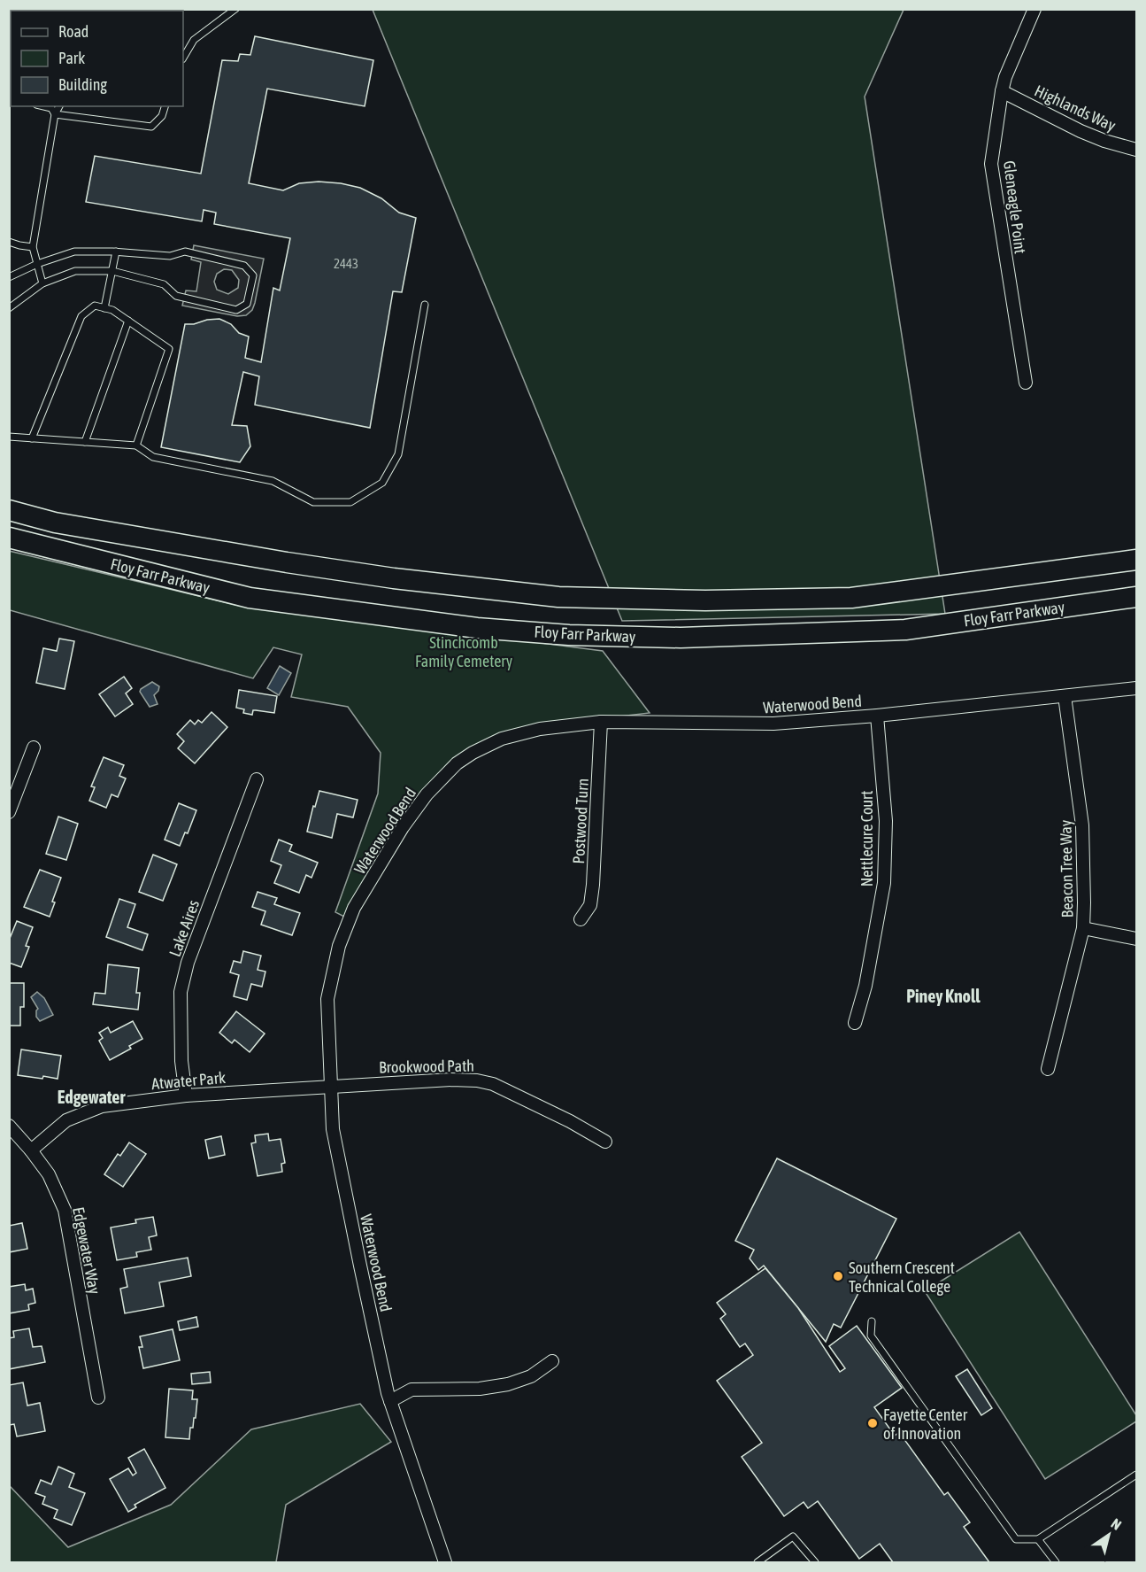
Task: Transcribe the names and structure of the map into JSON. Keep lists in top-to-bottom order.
{
  "streets": {
    "main road": ["Floy Farr Parkway"],
    "street": [
      "Highlands Way",
      "Gleneagle Point",
      "Waterwood Bend",
      "Postwood Turn",
      "Nettlecure Court",
      "Beacon Tree Way",
      "Lake Aires",
      "Brookwood Path",
      "Atwater Park",
      "Edgewater Way"
    ]
  },
  "crossings": [
    ["Highlands Way", "Gleneagle Point"],
    ["Waterwood Bend", "Postwood Turn"],
    ["Waterwood Bend", "Nettlecure Court"],
    ["Waterwood Bend", "Beacon Tree Way"],
    ["Waterwood Bend", "Brookwood Path"],
    ["Waterwood Bend", "Atwater Park"],
    ["Lake Aires", "Atwater Park"],
    ["Brookwood Path", "Atwater Park"],
    ["Atwater Park", "Edgewater Way"]
  ],
  "districts": ["Piney Knoll", "Edgewater"],
  "parks": ["Stinchcomb Family Cemetery"],
  "places": ["Southern Crescent Technical College", "Fayette Center of Innovation"],
  "house_numbers": ["2443"],
  "legend": ["Road", "Park", "Building"],
  "north": "top right"
}
